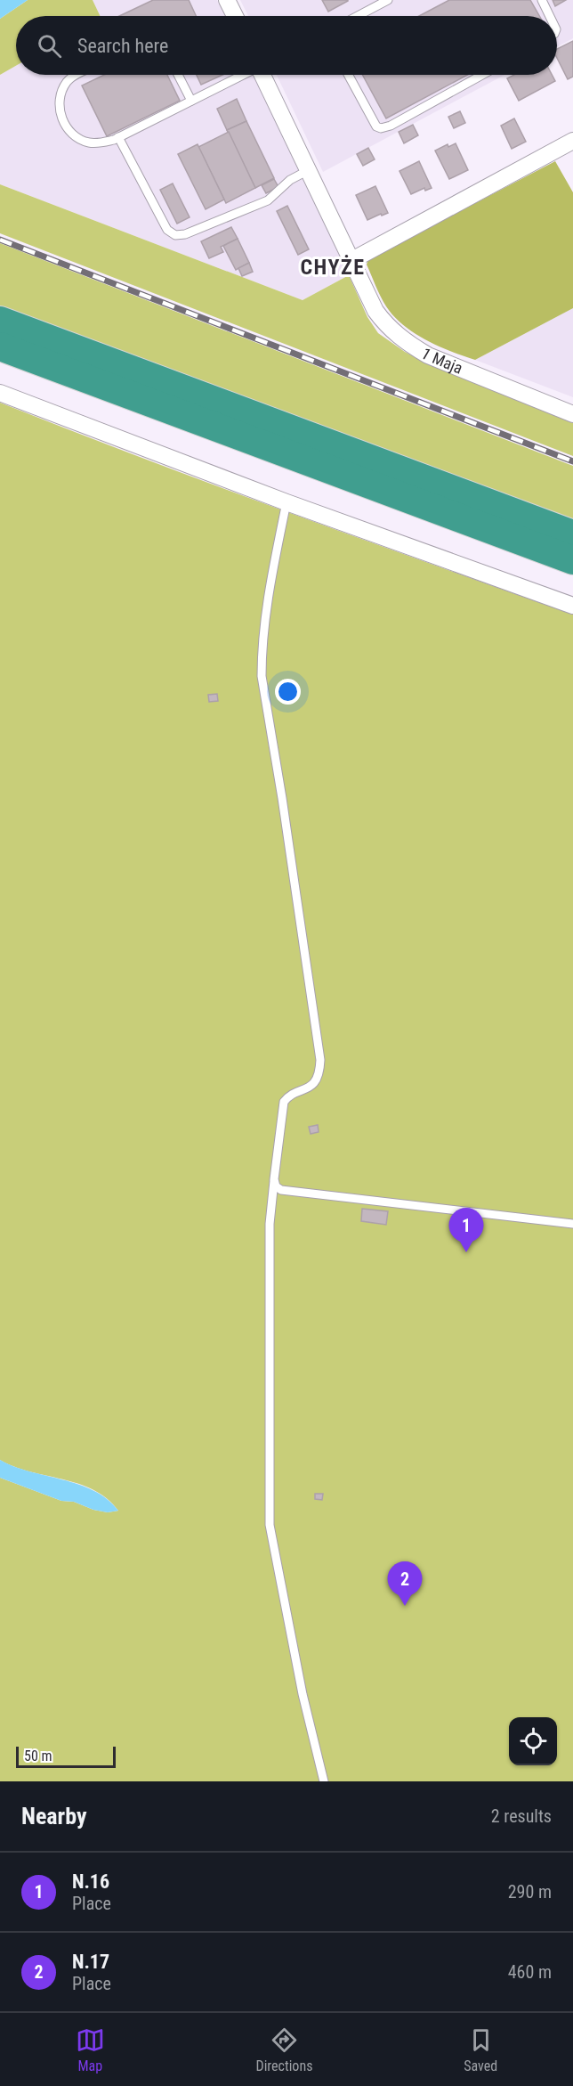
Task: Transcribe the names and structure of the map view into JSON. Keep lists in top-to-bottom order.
{
  "streets": {
    "street": ["1 Maja"]
  },
  "districts": ["CHYŻE"],
  "scale_bar": "50 m",
  "page": {
    "search": "Search here",
    "pins": ["1", "2"],
    "scale": "50 m",
    "heading": ["Nearby", "2 results"],
    "list": [
      {
        "mark": "1",
        "name": "N.16",
        "note": "Place",
        "value": "290 m"
      },
      {
        "mark": "2",
        "name": "N.17",
        "note": "Place",
        "value": "460 m"
      }
    ],
    "nav": ["Map", "Directions", "Saved"]
  }
}
